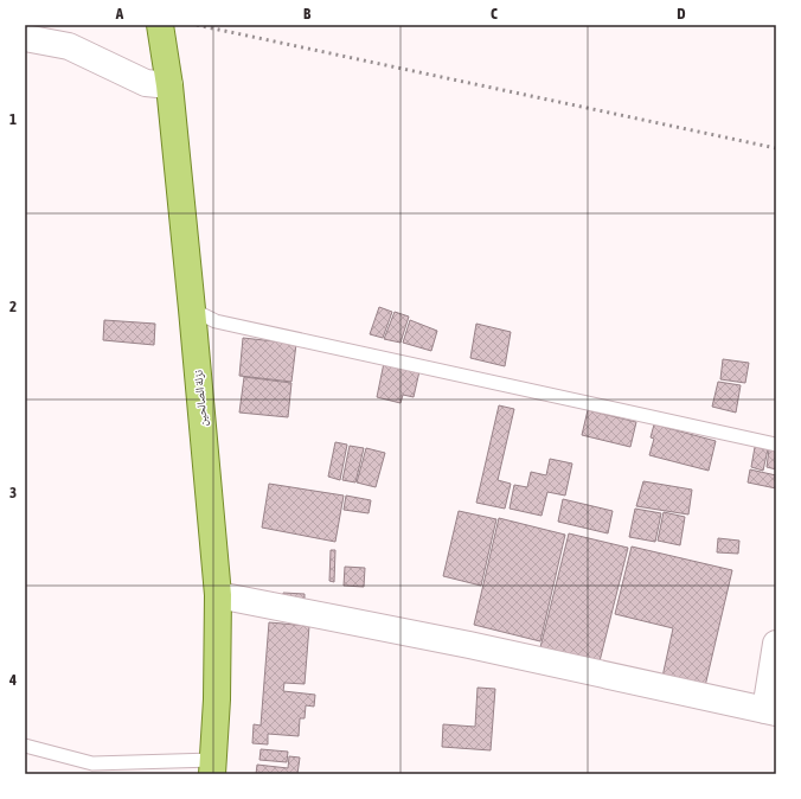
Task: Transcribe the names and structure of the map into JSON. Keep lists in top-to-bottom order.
{
  "streets": {
    "main road": ["نزلة الصالحين"]
  },
  "grid": {
    "columns": [
      "A",
      "B",
      "C",
      "D"
    ],
    "rows": [
      "1",
      "2",
      "3",
      "4"
    ]
  }
}
